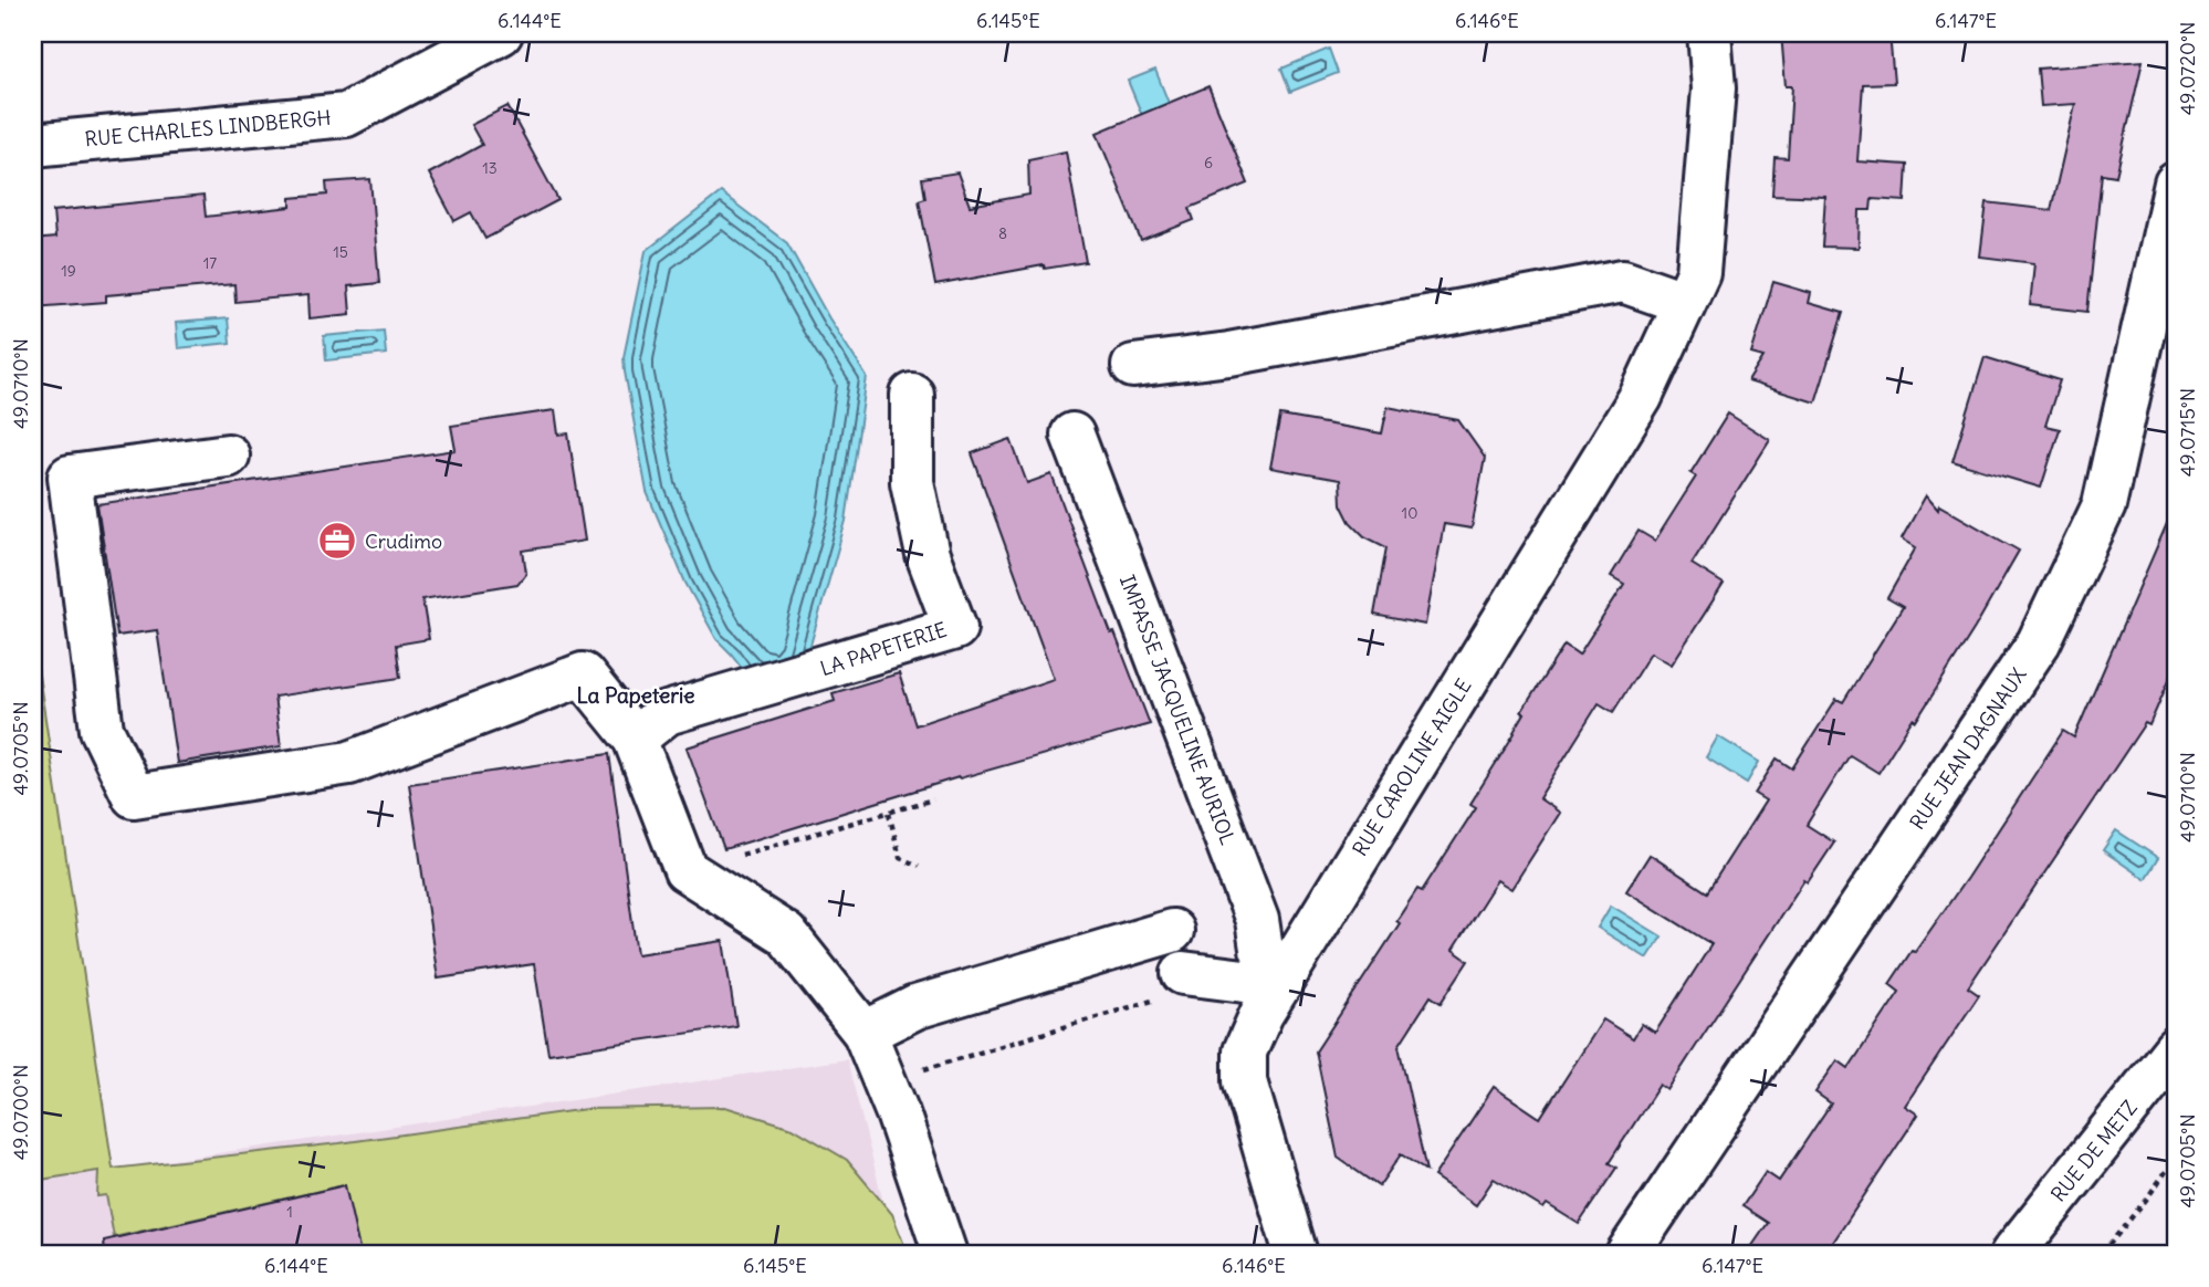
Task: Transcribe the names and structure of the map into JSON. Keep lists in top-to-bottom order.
{
  "streets": {
    "street": [
      "RUE CHARLES LINDBERGH",
      "LA PAPETERIE",
      "IMPASSE JACQUELINE AURIOL",
      "RUE JEAN DAGNAUX",
      "RUE CAROLINE AIGLE",
      "RUE DE METZ"
    ]
  },
  "crossings": [
    ["IMPASSE JACQUELINE AURIOL", "RUE CAROLINE AIGLE"]
  ],
  "districts": ["La Papeterie"],
  "places": {
    "office": ["Crudimo"]
  },
  "house_numbers": [
    "6",
    "13",
    "8",
    "15",
    "17",
    "19",
    "10",
    "1"
  ],
  "coordinates": [
    "6.144°E",
    "6.145°E",
    "6.146°E",
    "6.147°E",
    "49.0720°N",
    "49.0710°N",
    "49.0715°N",
    "49.0705°N",
    "49.0700°N"
  ]
}
